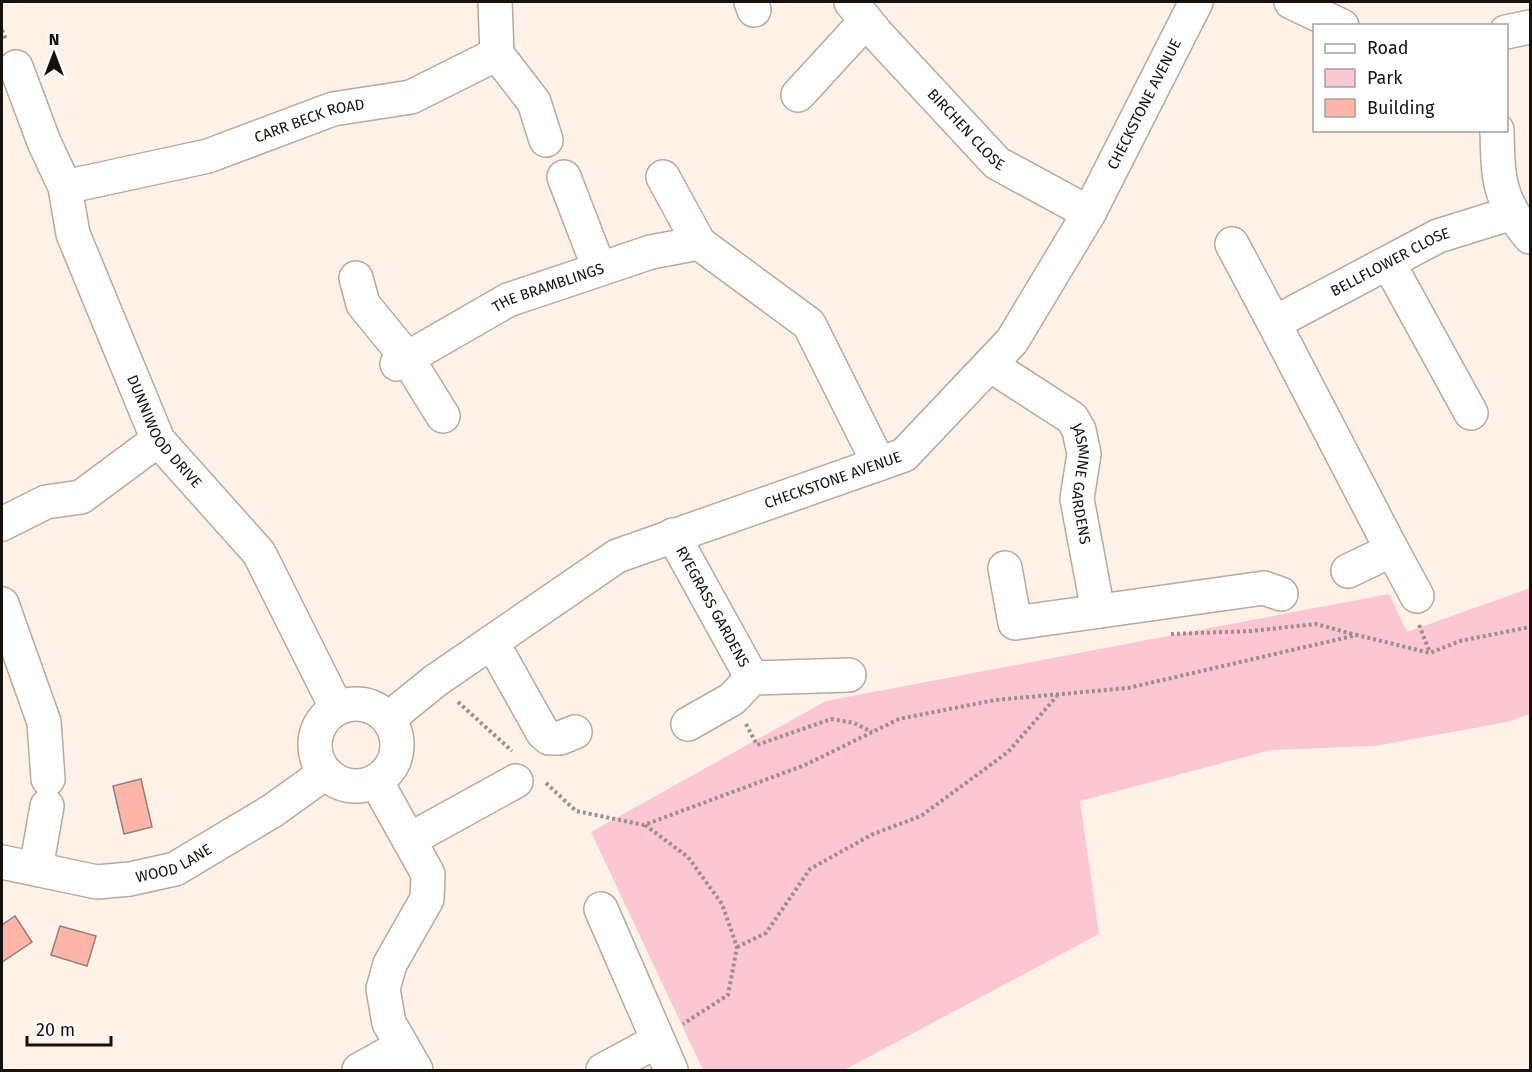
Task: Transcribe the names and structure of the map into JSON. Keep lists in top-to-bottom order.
{
  "streets": {
    "street": [
      "CHECKSTONE AVENUE",
      "CARR BECK ROAD",
      "BIRCHEN CLOSE",
      "BELLFLOWER CLOSE",
      "THE BRAMBLINGS",
      "DUNNIWOOD DRIVE",
      "JASMINE GARDENS",
      "RYEGRASS GARDENS",
      "WOOD LANE"
    ]
  },
  "crossings": [
    ["CHECKSTONE AVENUE", "BIRCHEN CLOSE"],
    ["CHECKSTONE AVENUE", "DUNNIWOOD DRIVE"],
    ["CHECKSTONE AVENUE", "JASMINE GARDENS"],
    ["CHECKSTONE AVENUE", "RYEGRASS GARDENS"],
    ["CHECKSTONE AVENUE", "WOOD LANE"],
    ["CARR BECK ROAD", "DUNNIWOOD DRIVE"],
    ["DUNNIWOOD DRIVE", "WOOD LANE"]
  ],
  "legend": ["Road", "Park", "Building"],
  "scale_bar": "20 m",
  "north": "top"
}
